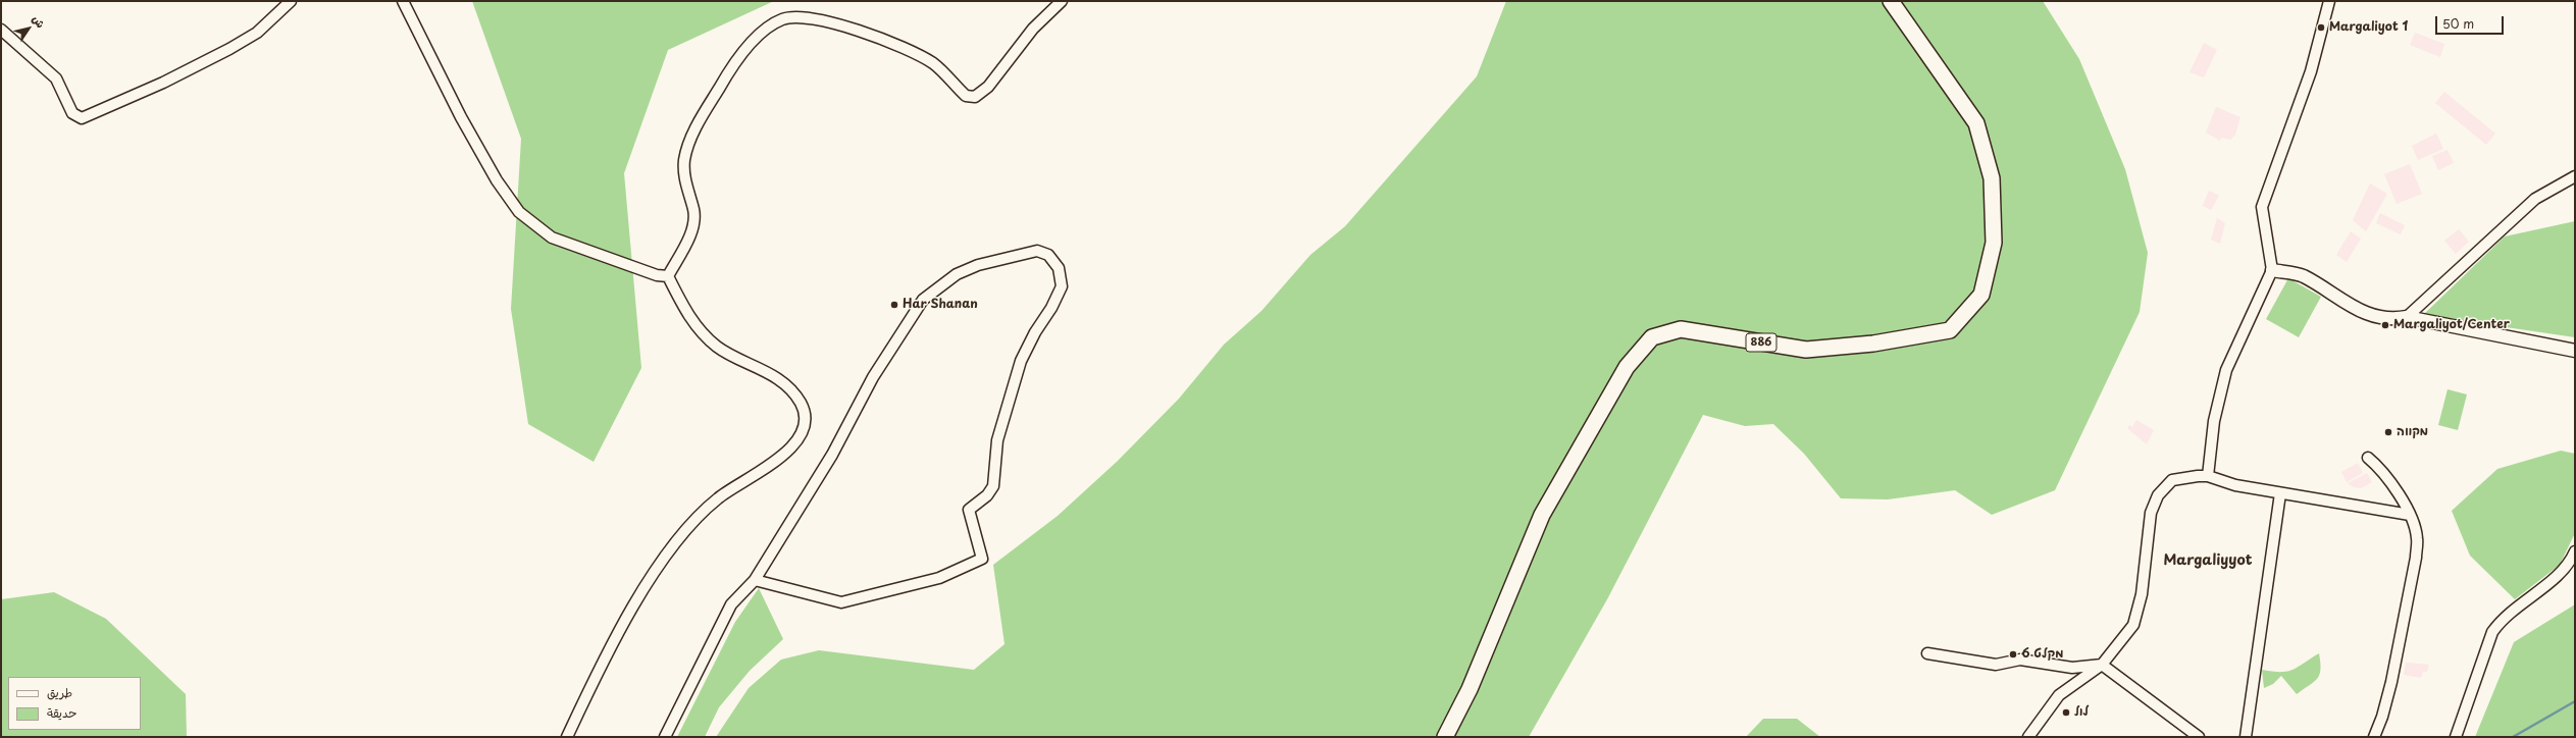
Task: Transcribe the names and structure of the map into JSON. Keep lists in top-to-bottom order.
{
  "streets": {
    "main road": ["886"]
  },
  "districts": ["Margaliyyot"],
  "places": [
    "Margaliyot 1",
    "Har Shanan",
    "Margaliyot/Center",
    "מקווה",
    "מקלט 6",
    "לול"
  ],
  "legend": ["طريق", "حديقة"],
  "scale_bar": "50 m",
  "north": "top right"
}
